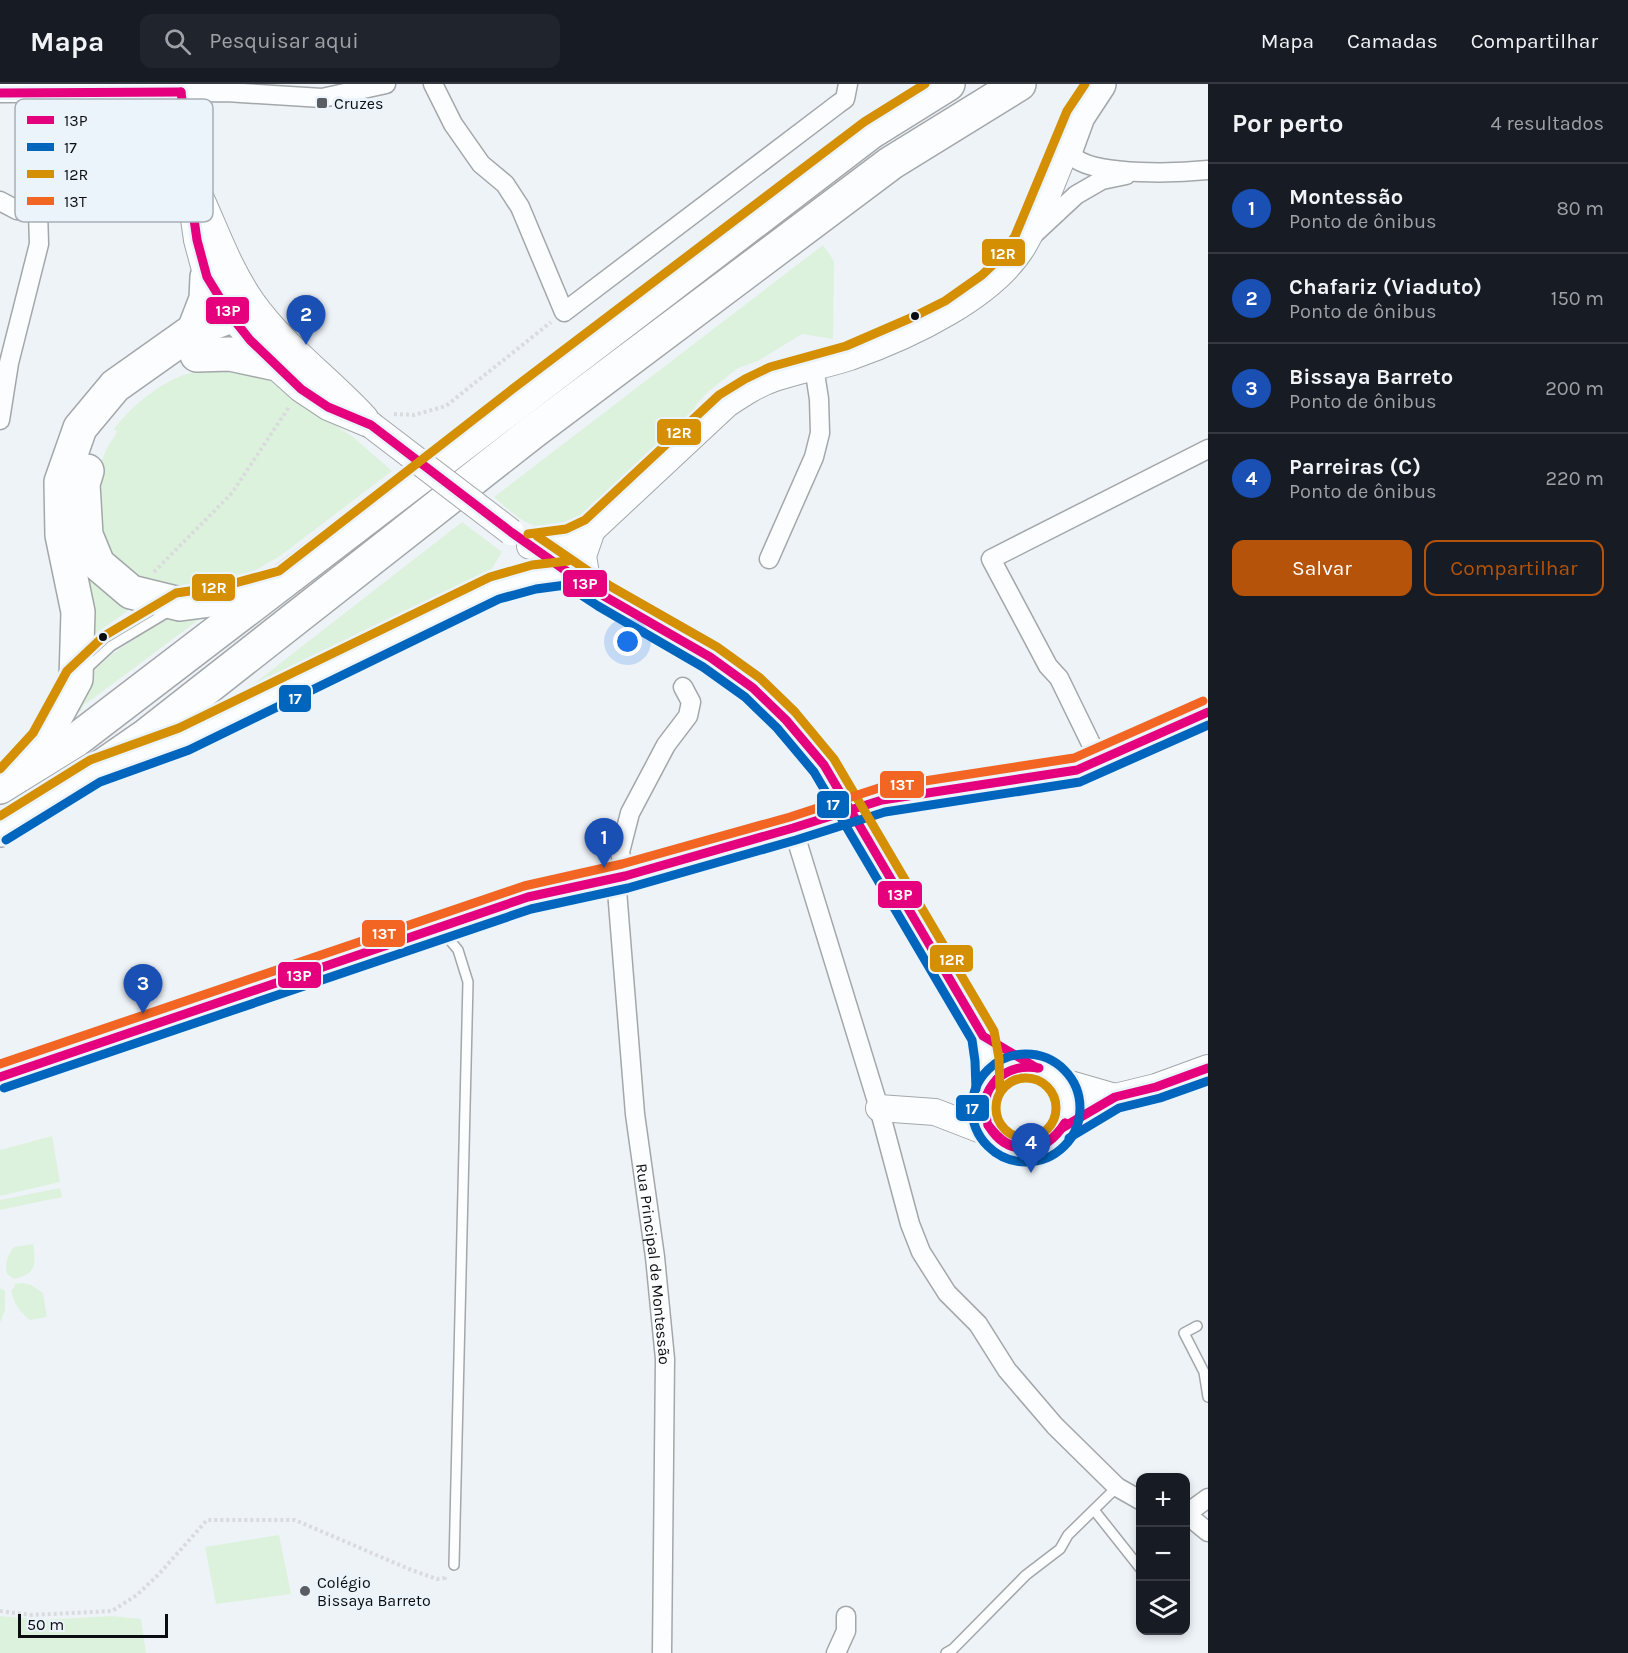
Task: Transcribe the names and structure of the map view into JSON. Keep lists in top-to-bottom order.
{
  "streets": {
    "street": ["Rua Principal de Montessão"]
  },
  "places": {
    "transit": ["Cruzes"],
    "other": ["Colégio Bissaya Barreto"]
  },
  "lines": [
    "transit line 12R",
    "transit line 13P",
    "transit line 17",
    "transit line 13T"
  ],
  "legend": [
    "13P",
    "17",
    "12R",
    "13T"
  ],
  "scale_bar": "50 m",
  "page": {
    "header": "Mapa",
    "search": "Pesquisar aqui",
    "nav": ["Mapa", "Camadas", "Compartilhar"],
    "heading": ["Por perto", "4 resultados"],
    "list": [
      {
        "mark": "1",
        "name": "Montessão",
        "note": "Ponto de ônibus",
        "value": "80 m"
      },
      {
        "mark": "2",
        "name": "Chafariz (Viaduto)",
        "note": "Ponto de ônibus",
        "value": "150 m"
      },
      {
        "mark": "3",
        "name": "Bissaya Barreto",
        "note": "Ponto de ônibus",
        "value": "200 m"
      },
      {
        "mark": "4",
        "name": "Parreiras (C)",
        "note": "Ponto de ônibus",
        "value": "220 m"
      }
    ],
    "pins": [
      "2",
      "1",
      "3",
      "4"
    ],
    "buttons": ["Salvar", "Compartilhar"],
    "map_buttons": ["+", "−"],
    "scale": "50 m"
  }
}
